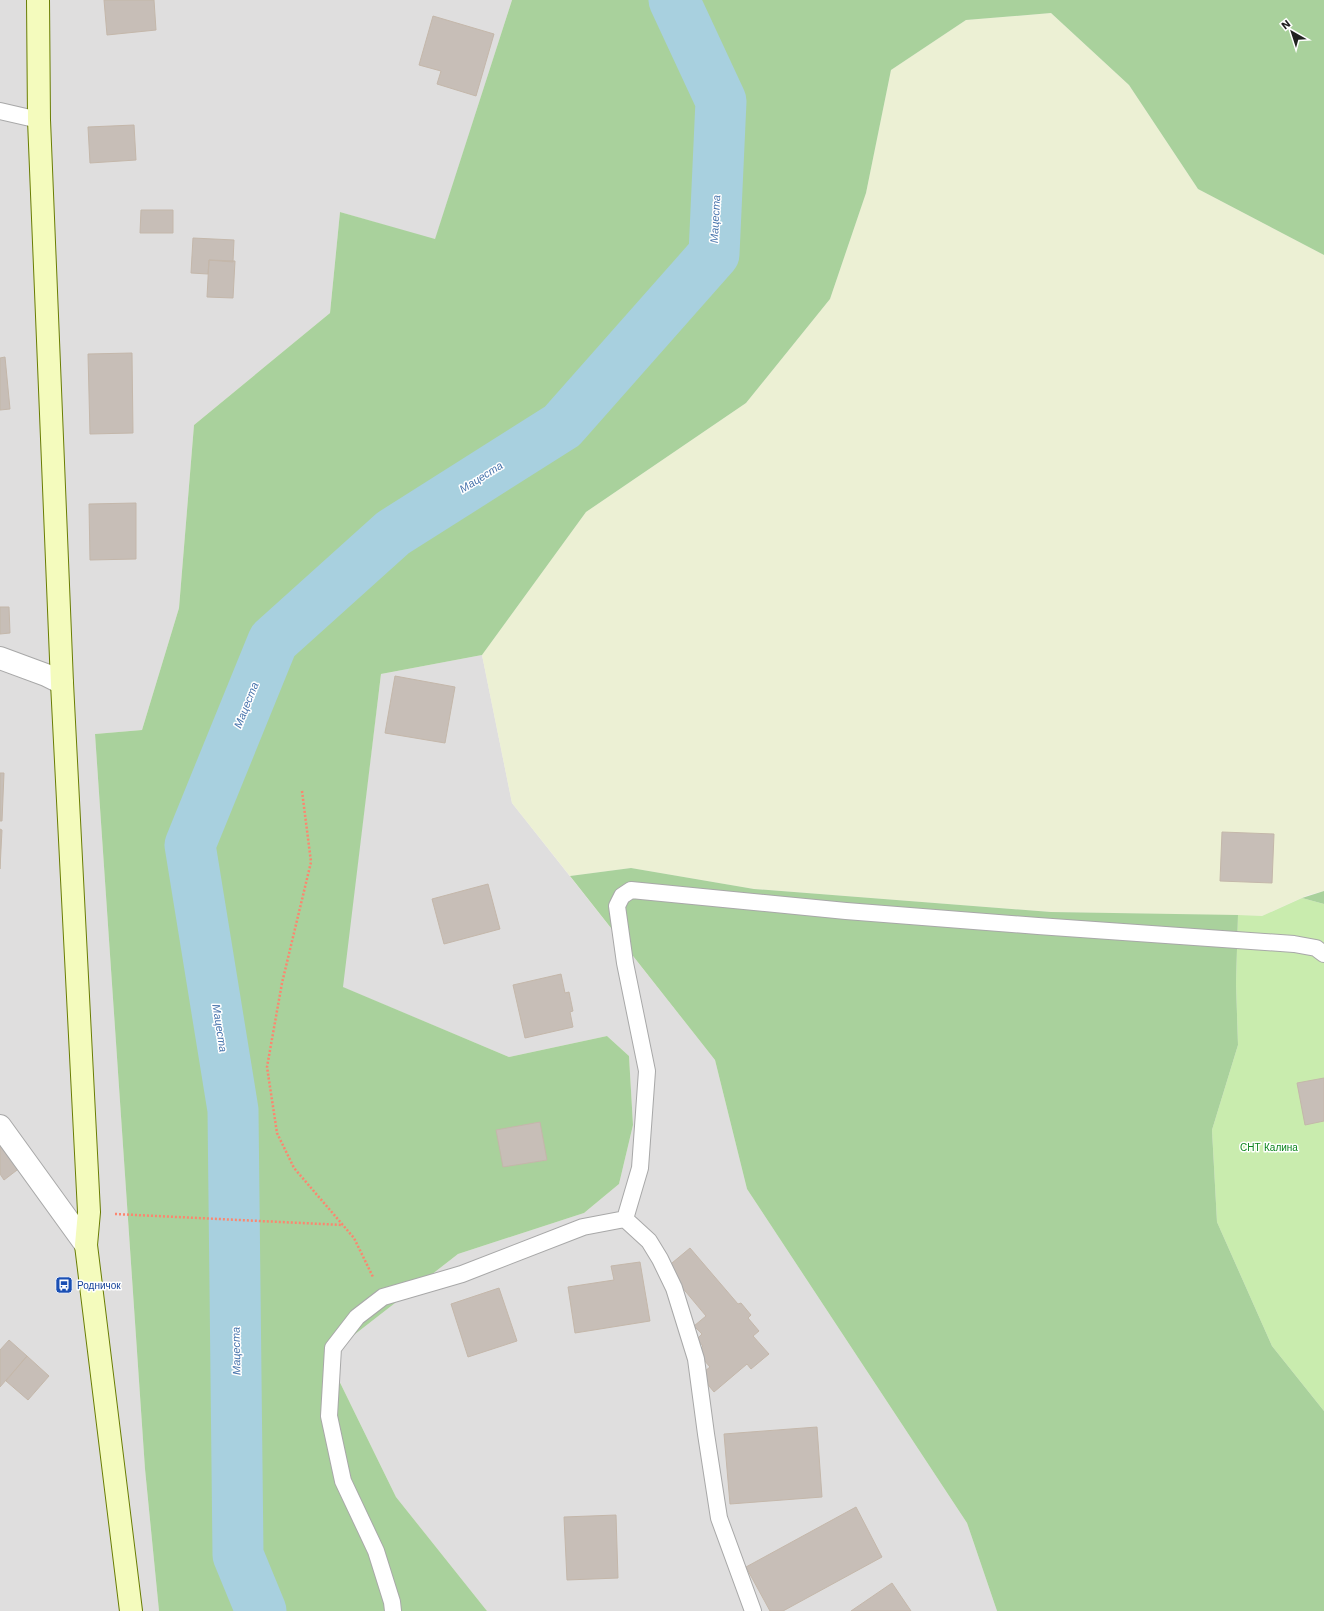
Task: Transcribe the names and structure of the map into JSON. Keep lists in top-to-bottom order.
{
  "water": ["Мацеста"],
  "parks": ["СНТ Калина"],
  "places": {
    "bus stop": ["Родничок"]
  },
  "north": "top left"
}
